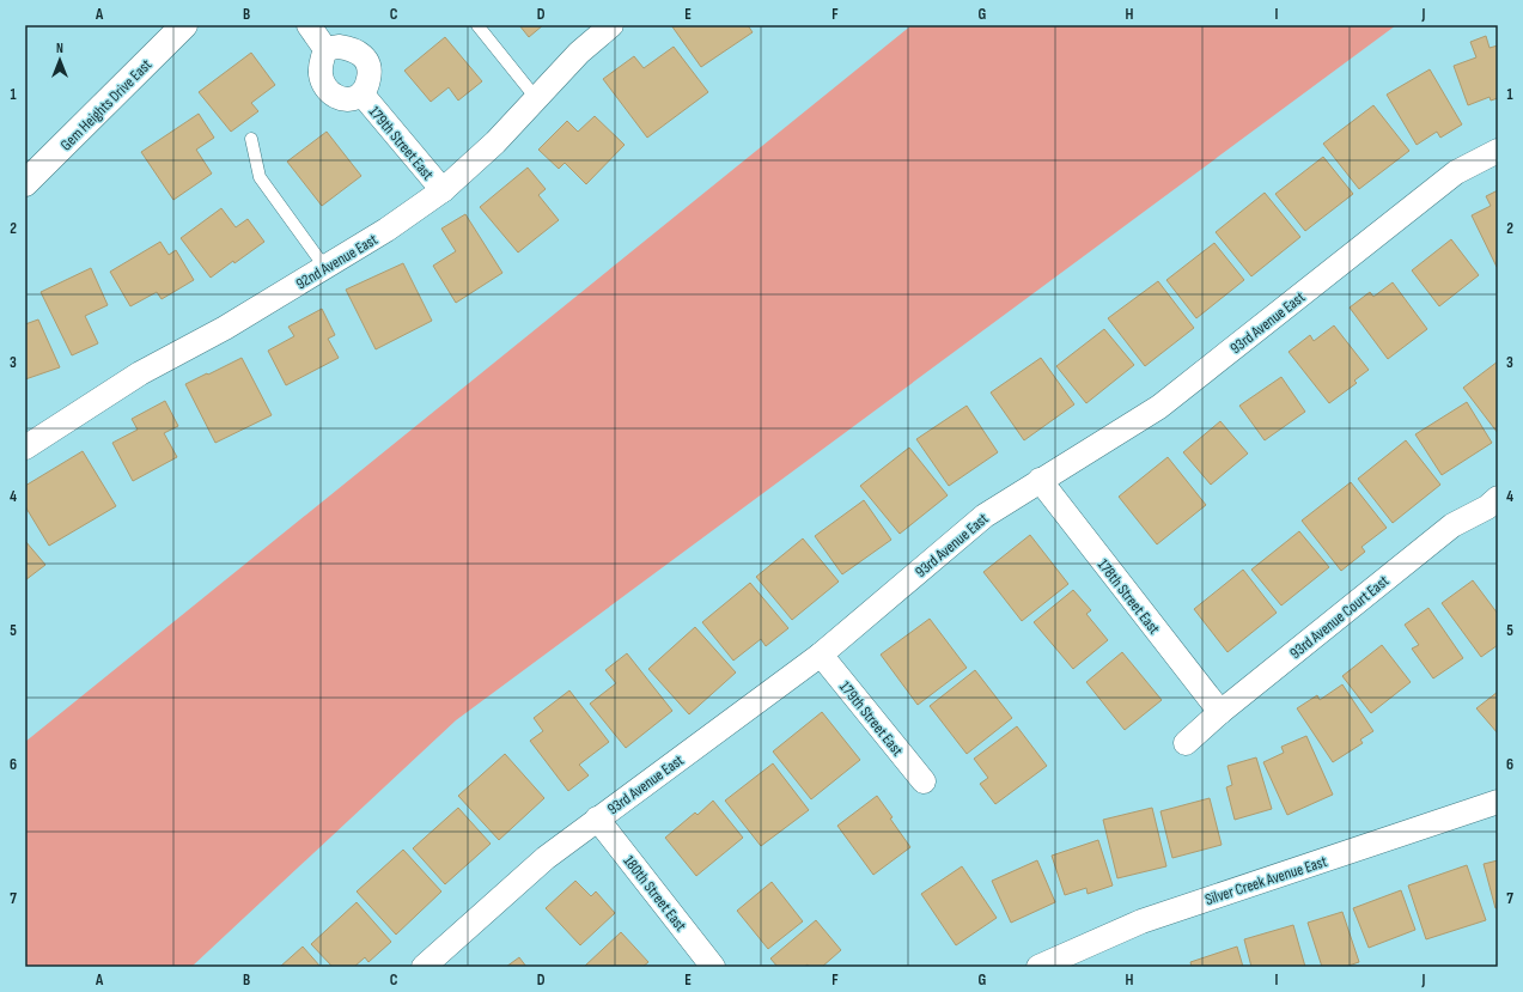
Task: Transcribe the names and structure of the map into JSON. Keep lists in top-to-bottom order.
{
  "streets": {
    "street": [
      "Gem Heights Drive East",
      "179th Street East",
      "92nd Avenue East",
      "93rd Avenue East",
      "178th Street East",
      "93rd Avenue Court East",
      "Silver Creek Avenue East",
      "180th Street East"
    ]
  },
  "crossings": [
    ["179th Street East", "92nd Avenue East"],
    ["179th Street East", "93rd Avenue East"],
    ["93rd Avenue East", "178th Street East"],
    ["93rd Avenue East", "180th Street East"],
    ["178th Street East", "93rd Avenue Court East"]
  ],
  "north": "top",
  "grid": {
    "columns": [
      "A",
      "B",
      "C",
      "D",
      "E",
      "F",
      "G",
      "H",
      "I",
      "J"
    ],
    "rows": [
      "1",
      "2",
      "3",
      "4",
      "5",
      "6",
      "7"
    ]
  }
}
